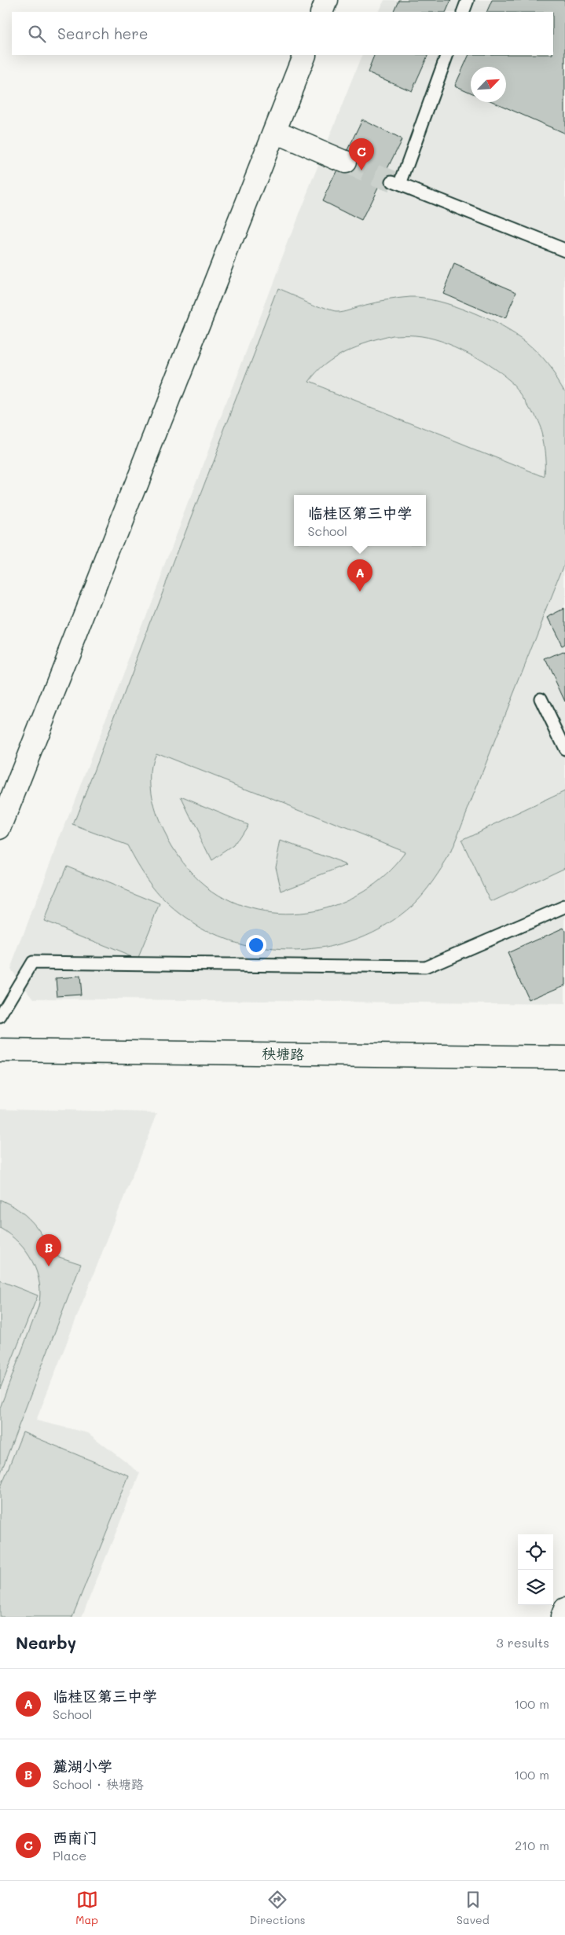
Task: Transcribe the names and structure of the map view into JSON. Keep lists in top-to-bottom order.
{
  "streets": {
    "main road": ["秧塘路"]
  },
  "north": "top right",
  "page": {
    "search": "Search here",
    "pins": ["C", "A", "B"],
    "popup": ["临桂区第三中学", "School"],
    "heading": ["Nearby", "3 results"],
    "list": [
      {
        "mark": "A",
        "name": "临桂区第三中学",
        "note": "School",
        "value": "100 m"
      },
      {
        "mark": "B",
        "name": "麓湖小学",
        "note": "School · 秧塘路",
        "value": "100 m"
      },
      {
        "mark": "C",
        "name": "西南门",
        "note": "Place",
        "value": "210 m"
      }
    ],
    "nav": ["Map", "Directions", "Saved"]
  }
}
